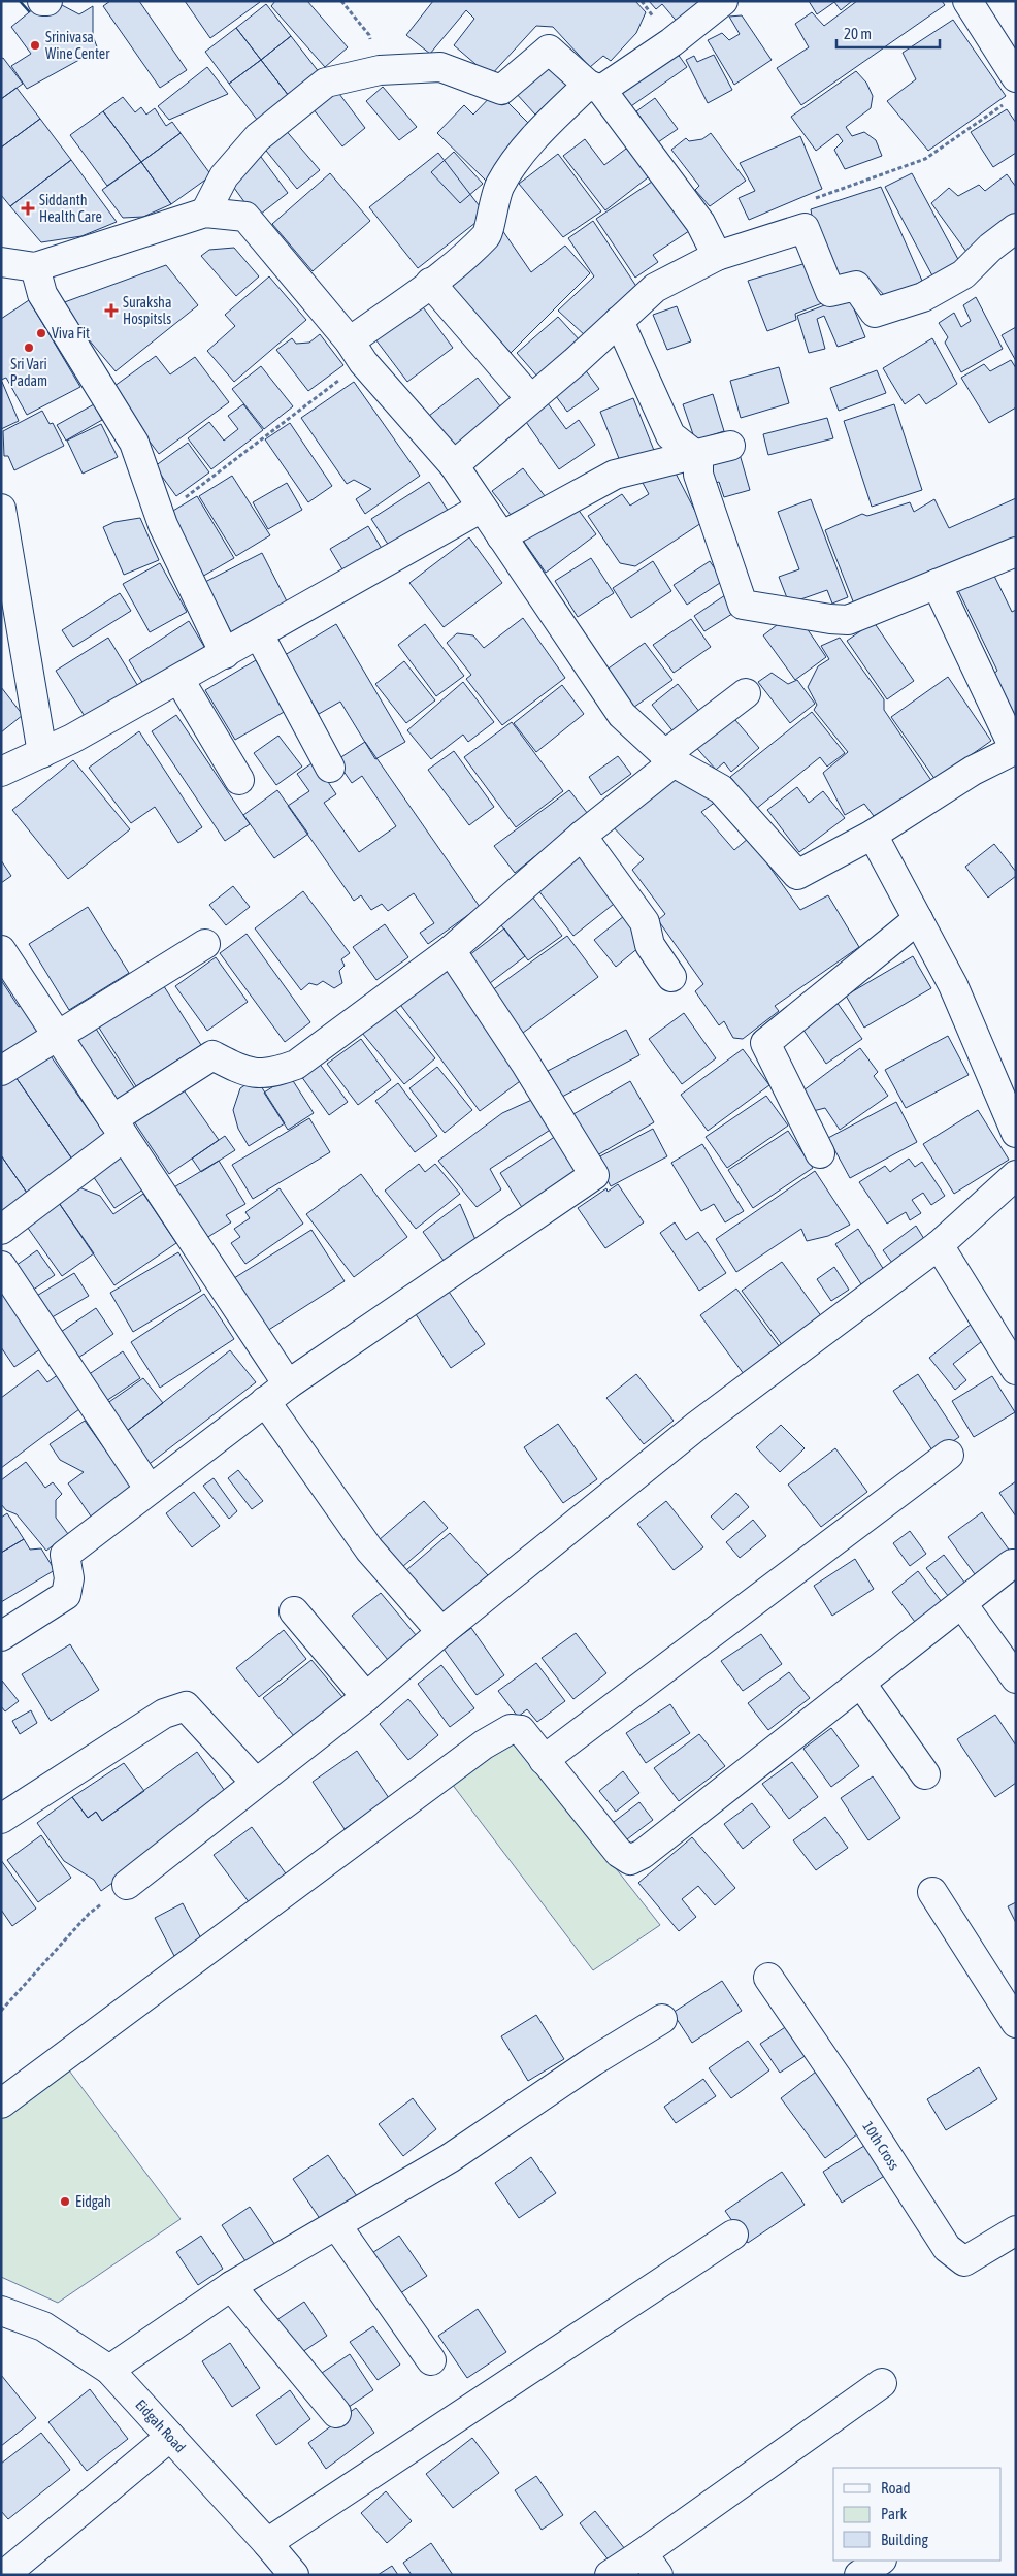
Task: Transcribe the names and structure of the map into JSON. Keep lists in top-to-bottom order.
{
  "streets": {
    "street": ["10th Cross", "Eidgah Road"]
  },
  "places": {
    "other": [
      "Srinivasa Wine Center",
      "Viva Fit",
      "Sri Vari Padam",
      "Eidgah"
    ],
    "health": ["Siddanth Health Care", "Suraksha Hospitsls"]
  },
  "legend": ["Road", "Park", "Building"],
  "scale_bar": "20 m"
}
